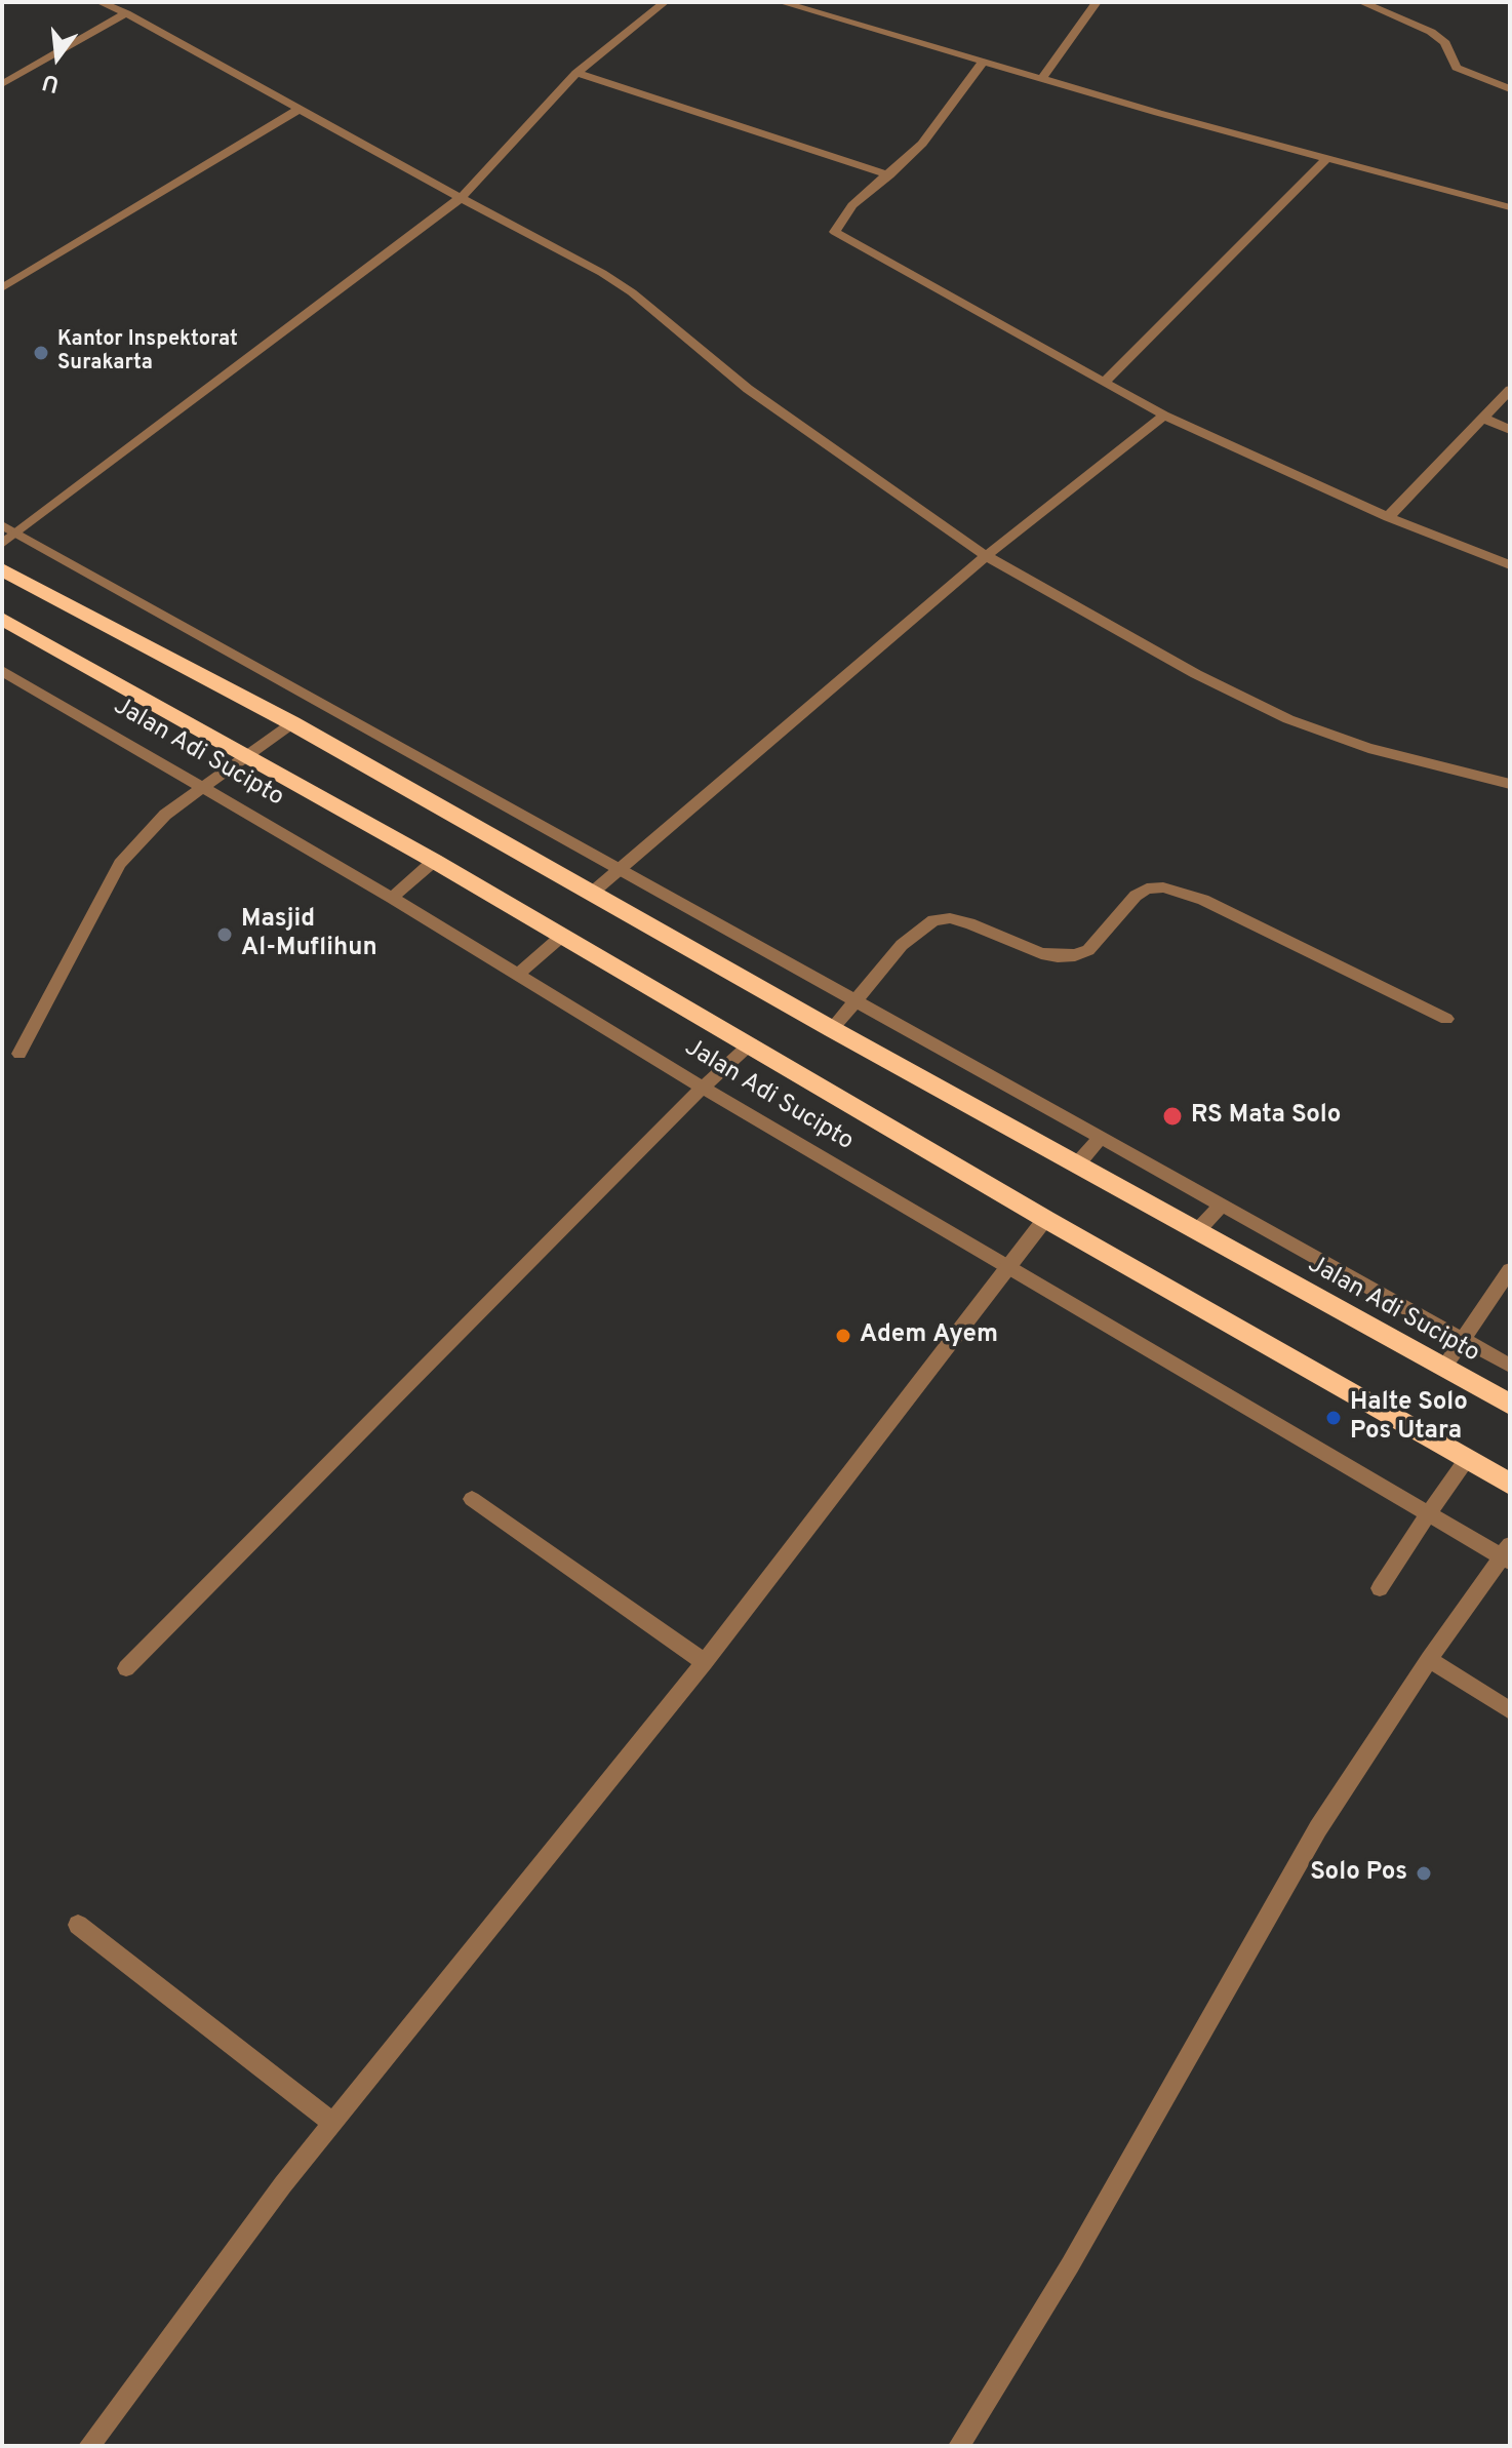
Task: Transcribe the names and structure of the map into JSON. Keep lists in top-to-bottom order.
{
  "streets": {
    "highway": ["Jalan Adi Sucipto"]
  },
  "places": [
    "Kantor Inspektorat Surakarta",
    "Masjid Al-Muflihun",
    "RS Mata Solo",
    "Adem Ayem",
    "Halte Solo Pos Utara",
    "Solo Pos"
  ],
  "north": "bottom"
}
